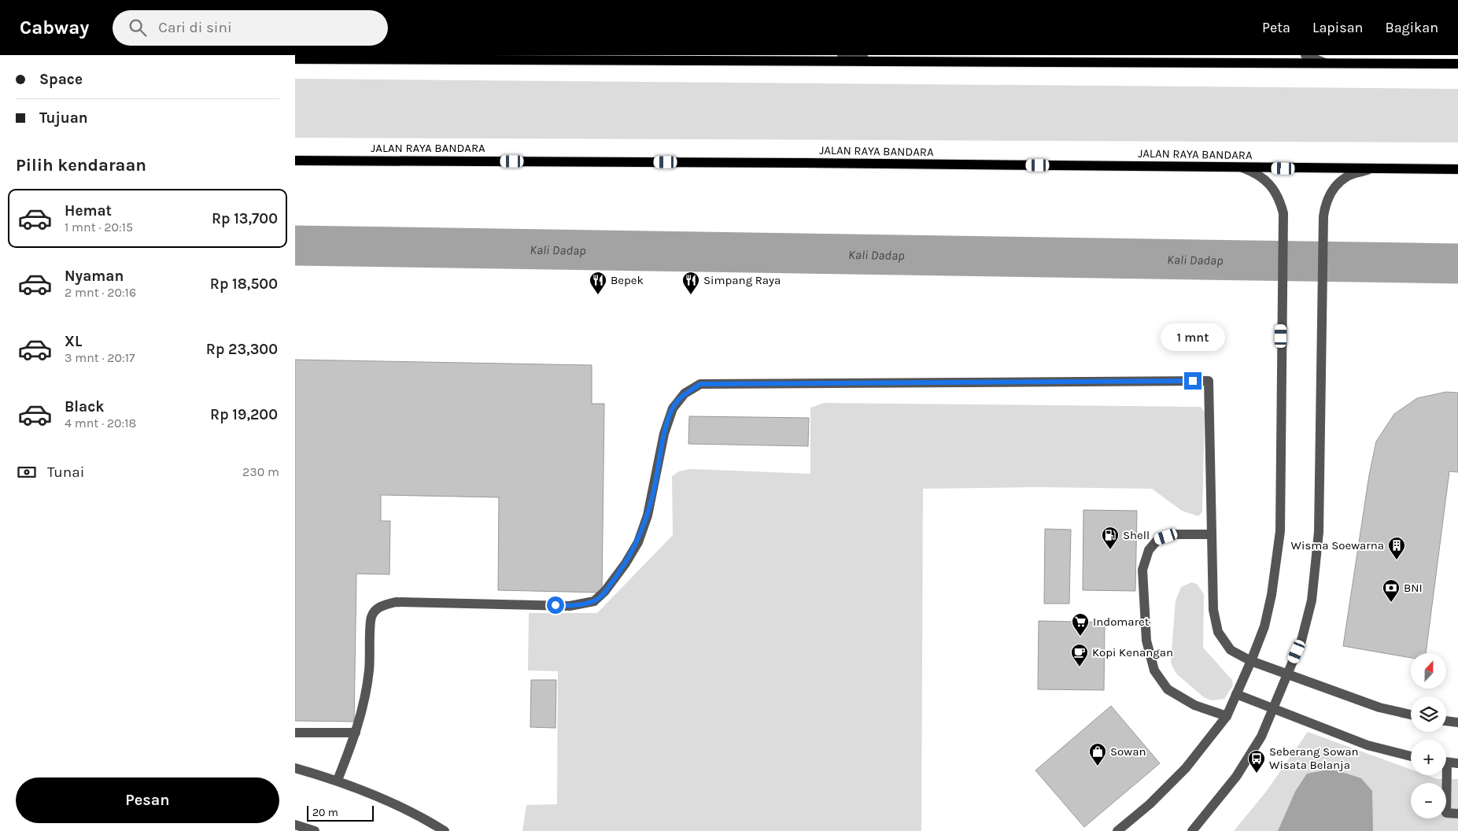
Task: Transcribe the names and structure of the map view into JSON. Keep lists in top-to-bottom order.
{
  "streets": {
    "main road": ["JALAN RAYA BANDARA"]
  },
  "water": ["Kali Dadap"],
  "places": {
    "restaurant": ["Bepek", "Simpang Raya"],
    "fuel station": ["Shell"],
    "building": ["Wisma Soewarna"],
    "bank": ["BNI"],
    "supermarket": ["Indomaret"],
    "cafe": ["Kopi Kenangan"],
    "shop": ["Sowan"],
    "bus stop": ["Seberang Sowan Wisata Belanja"]
  },
  "scale_bar": "20 m",
  "north": "top",
  "page": {
    "header": "Cabway",
    "search": "Cari di sini",
    "nav": ["Peta", "Lapisan", "Bagikan"],
    "banner": ["Space", "Tujuan"],
    "heading": "Pilih kendaraan",
    "list": [
      {
        "name": "Hemat",
        "note": "1 mnt · 20:15",
        "value": "Rp 13,700"
      },
      {
        "name": "Nyaman",
        "note": "2 mnt · 20:16",
        "value": "Rp 18,500"
      },
      {
        "name": "XL",
        "note": "3 mnt · 20:17",
        "value": "Rp 23,300"
      },
      {
        "name": "Black",
        "note": "4 mnt · 20:18",
        "value": "Rp 19,200"
      }
    ],
    "bubble": "1 mnt",
    "pay": ["Tunai", "230 m"],
    "map_buttons": ["+", "−"],
    "buttons": "Pesan",
    "scale": "20 m"
  }
}
